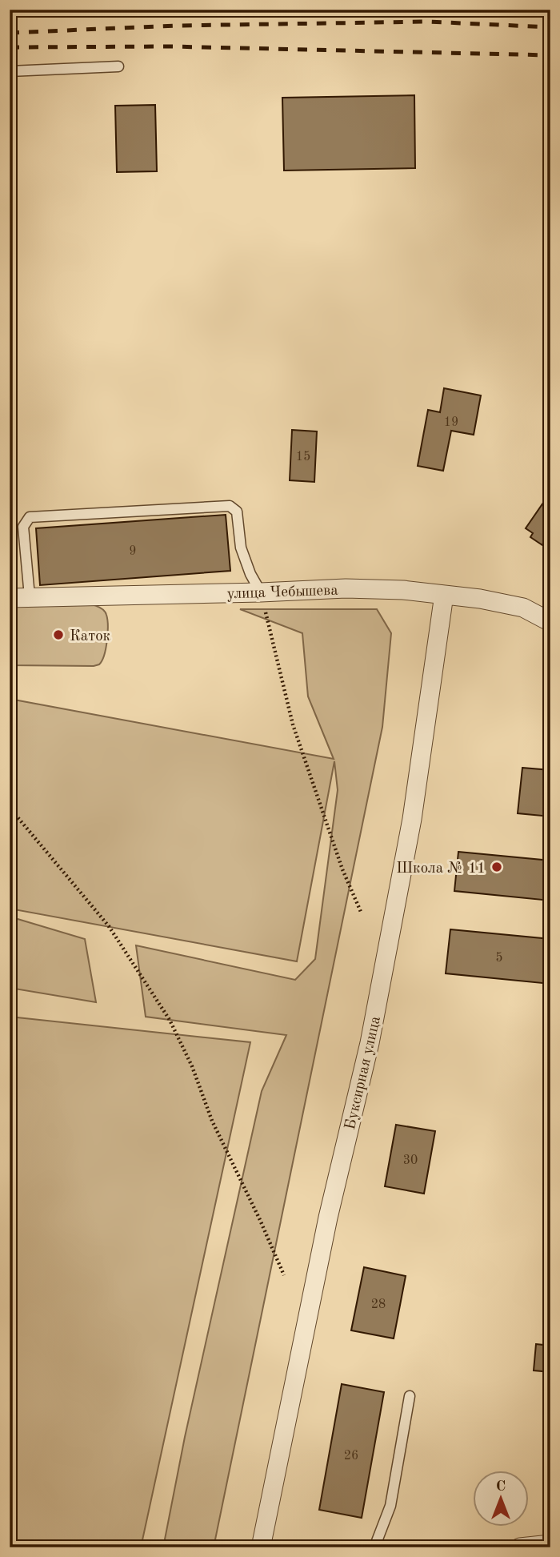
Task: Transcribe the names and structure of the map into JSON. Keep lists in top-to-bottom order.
{
  "streets": {
    "street": ["улица Чебышева", "Буксирная улица"]
  },
  "crossings": [
    ["улица Чебышева", "Буксирная улица"]
  ],
  "places": ["Каток", "Школа № 11"],
  "house_numbers": [
    "19",
    "15",
    "9",
    "5",
    "30",
    "28",
    "26"
  ],
  "north": "top"
}
